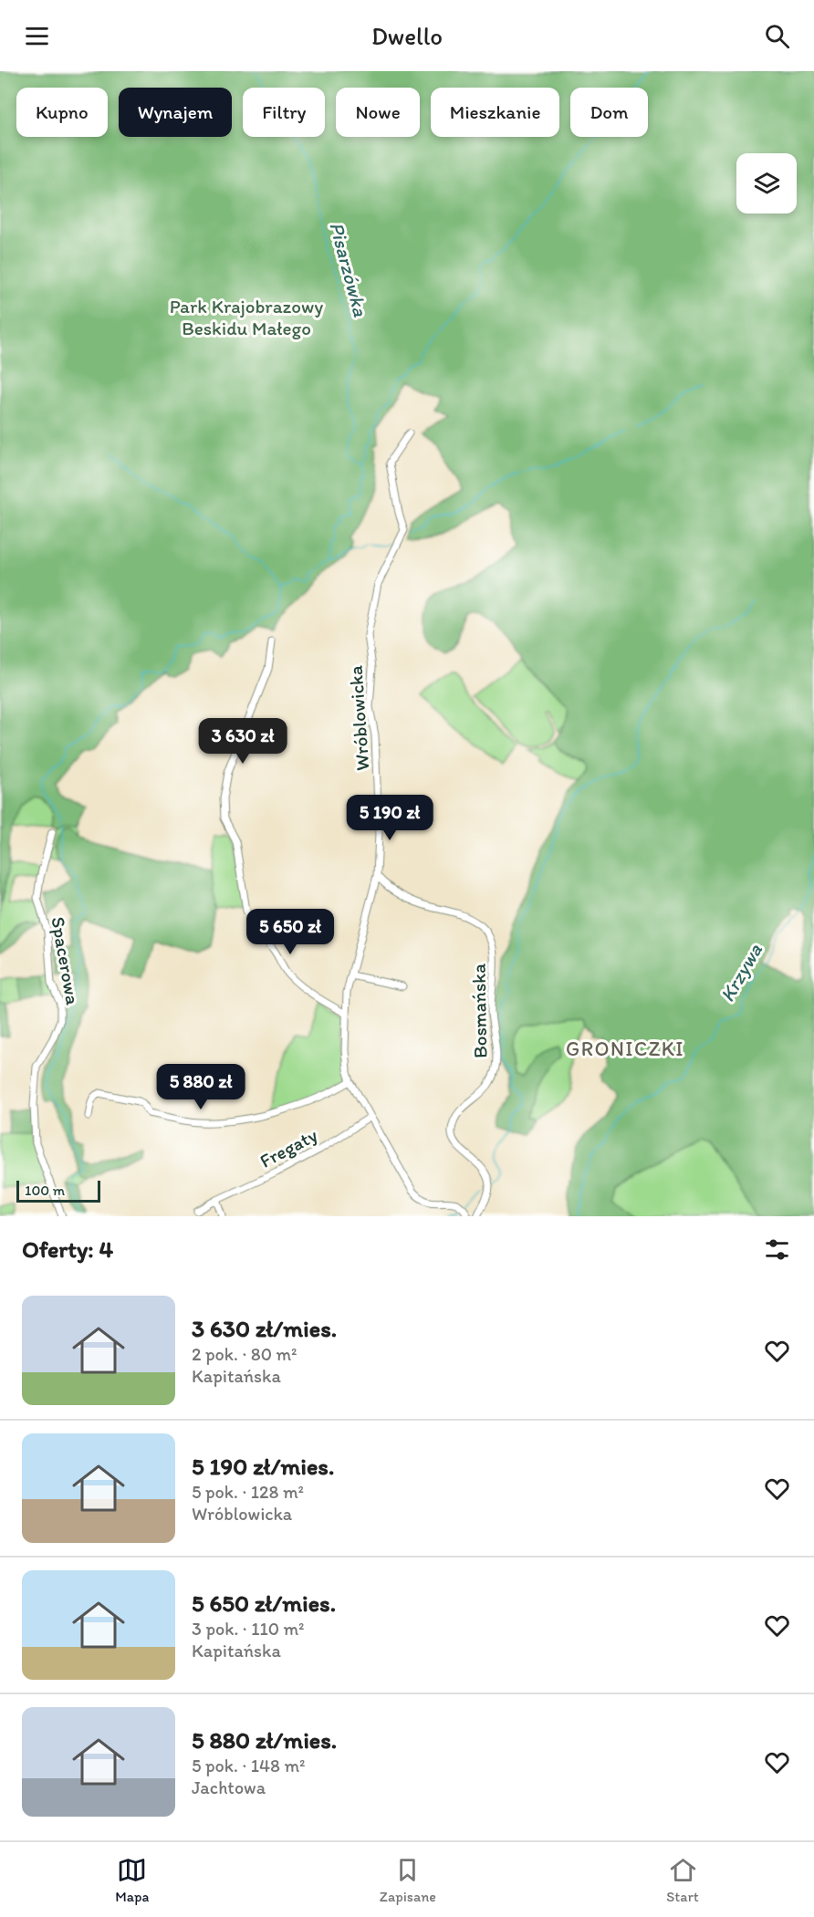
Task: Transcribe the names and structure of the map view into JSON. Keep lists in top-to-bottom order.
{
  "streets": {
    "street": [
      "Wróblowicka",
      "Spacerowa",
      "Bosmańska",
      "Fregaty"
    ]
  },
  "crossings": [
    ["Wróblowicka", "Bosmańska"],
    ["Wróblowicka", "Fregaty"]
  ],
  "districts": ["GRONICZKI"],
  "water": ["Pisarzówka", "Krzywa"],
  "parks": ["Park Krajobrazowy Beskidu Małego"],
  "scale_bar": "100 m",
  "page": {
    "header": "Dwello",
    "chip": [
      "Kupno",
      "Wynajem",
      "Filtry",
      "Nowe",
      "Mieszkanie",
      "Dom"
    ],
    "price": [
      "3 630 zł",
      "5 190 zł",
      "5 650 zł",
      "5 880 zł"
    ],
    "scale": "100 m",
    "heading": "Oferty: 4",
    "list": [
      {
        "name": "3 630 zł/mies.",
        "note": "2 pok. · 80 m² · Kapitańska"
      },
      {
        "name": "5 190 zł/mies.",
        "note": "5 pok. · 128 m² · Wróblowicka"
      },
      {
        "name": "5 650 zł/mies.",
        "note": "3 pok. · 110 m² · Kapitańska"
      },
      {
        "name": "5 880 zł/mies.",
        "note": "5 pok. · 148 m² · Jachtowa"
      }
    ],
    "tabs": ["Mapa", "Zapisane", "Start"]
  }
}
